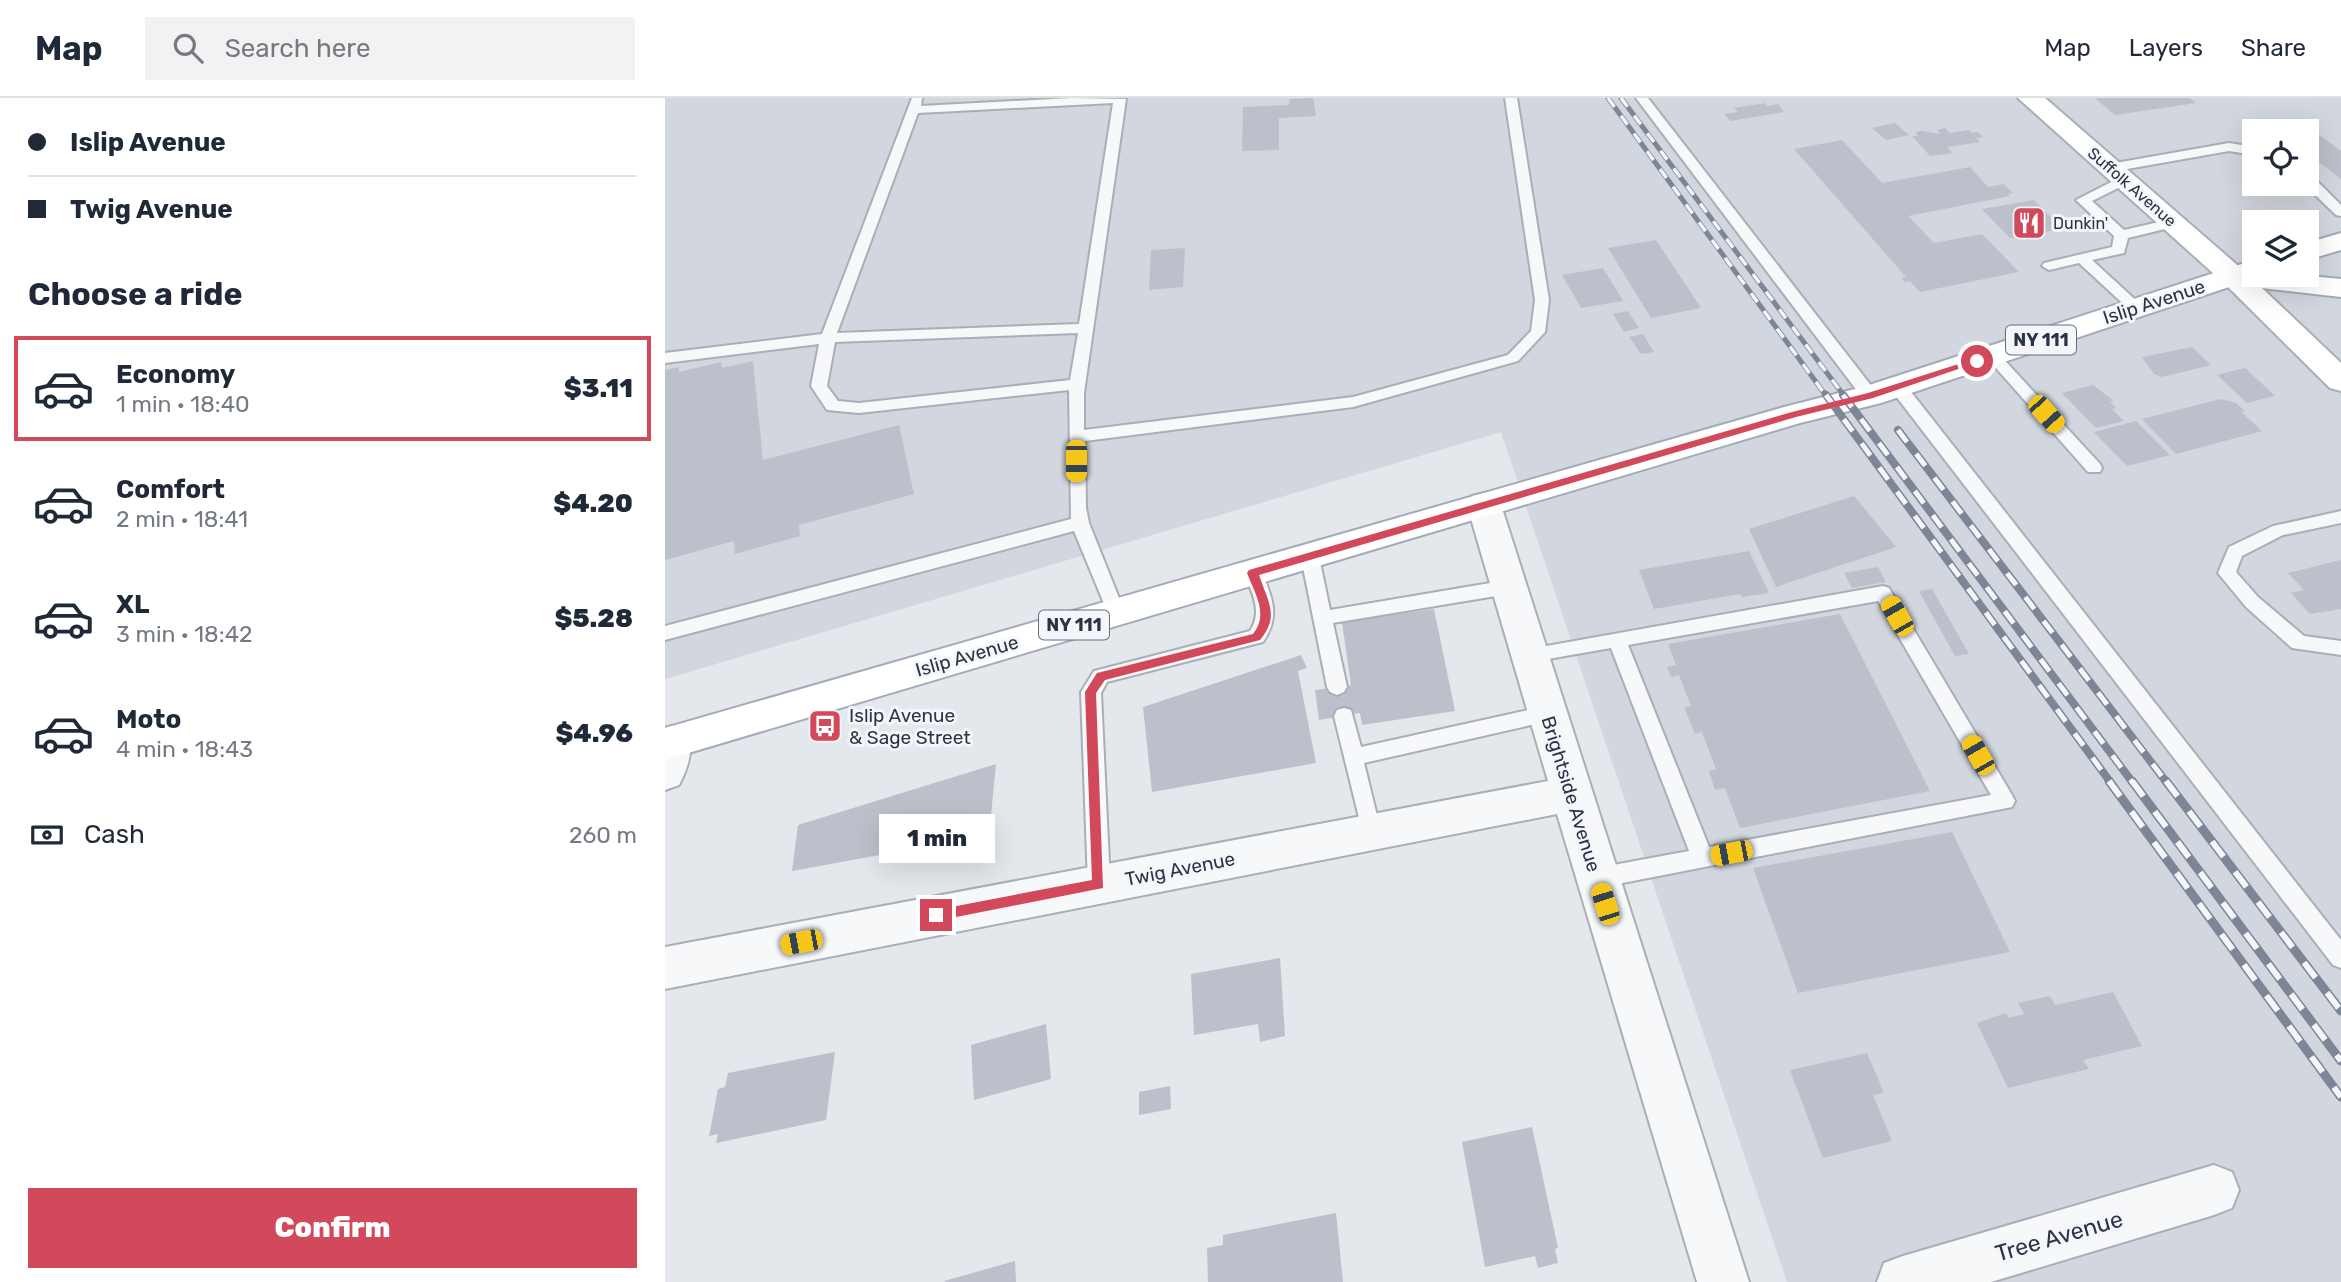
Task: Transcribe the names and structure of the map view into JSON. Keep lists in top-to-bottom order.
{
  "streets": {
    "main road": ["Suffolk Avenue", "Islip Avenue", "NY 111"],
    "street": ["Brightside Avenue", "Twig Avenue", "Tree Avenue"]
  },
  "crossings": [
    ["Islip Avenue", "Brightside Avenue"],
    ["Brightside Avenue", "Twig Avenue"]
  ],
  "places": {
    "restaurant": ["Dunkin'"],
    "bus stop": ["Islip Avenue & Sage Street"]
  },
  "page": {
    "header": "Map",
    "search": "Search here",
    "nav": ["Map", "Layers", "Share"],
    "banner": ["Islip Avenue", "Twig Avenue"],
    "heading": "Choose a ride",
    "list": [
      {
        "name": "Economy",
        "note": "1 min · 18:40",
        "value": "$3.11"
      },
      {
        "name": "Comfort",
        "note": "2 min · 18:41",
        "value": "$4.20"
      },
      {
        "name": "XL",
        "note": "3 min · 18:42",
        "value": "$5.28"
      },
      {
        "name": "Moto",
        "note": "4 min · 18:43",
        "value": "$4.96"
      }
    ],
    "pay": ["Cash", "260 m"],
    "bubble": "1 min",
    "buttons": "Confirm"
  }
}
